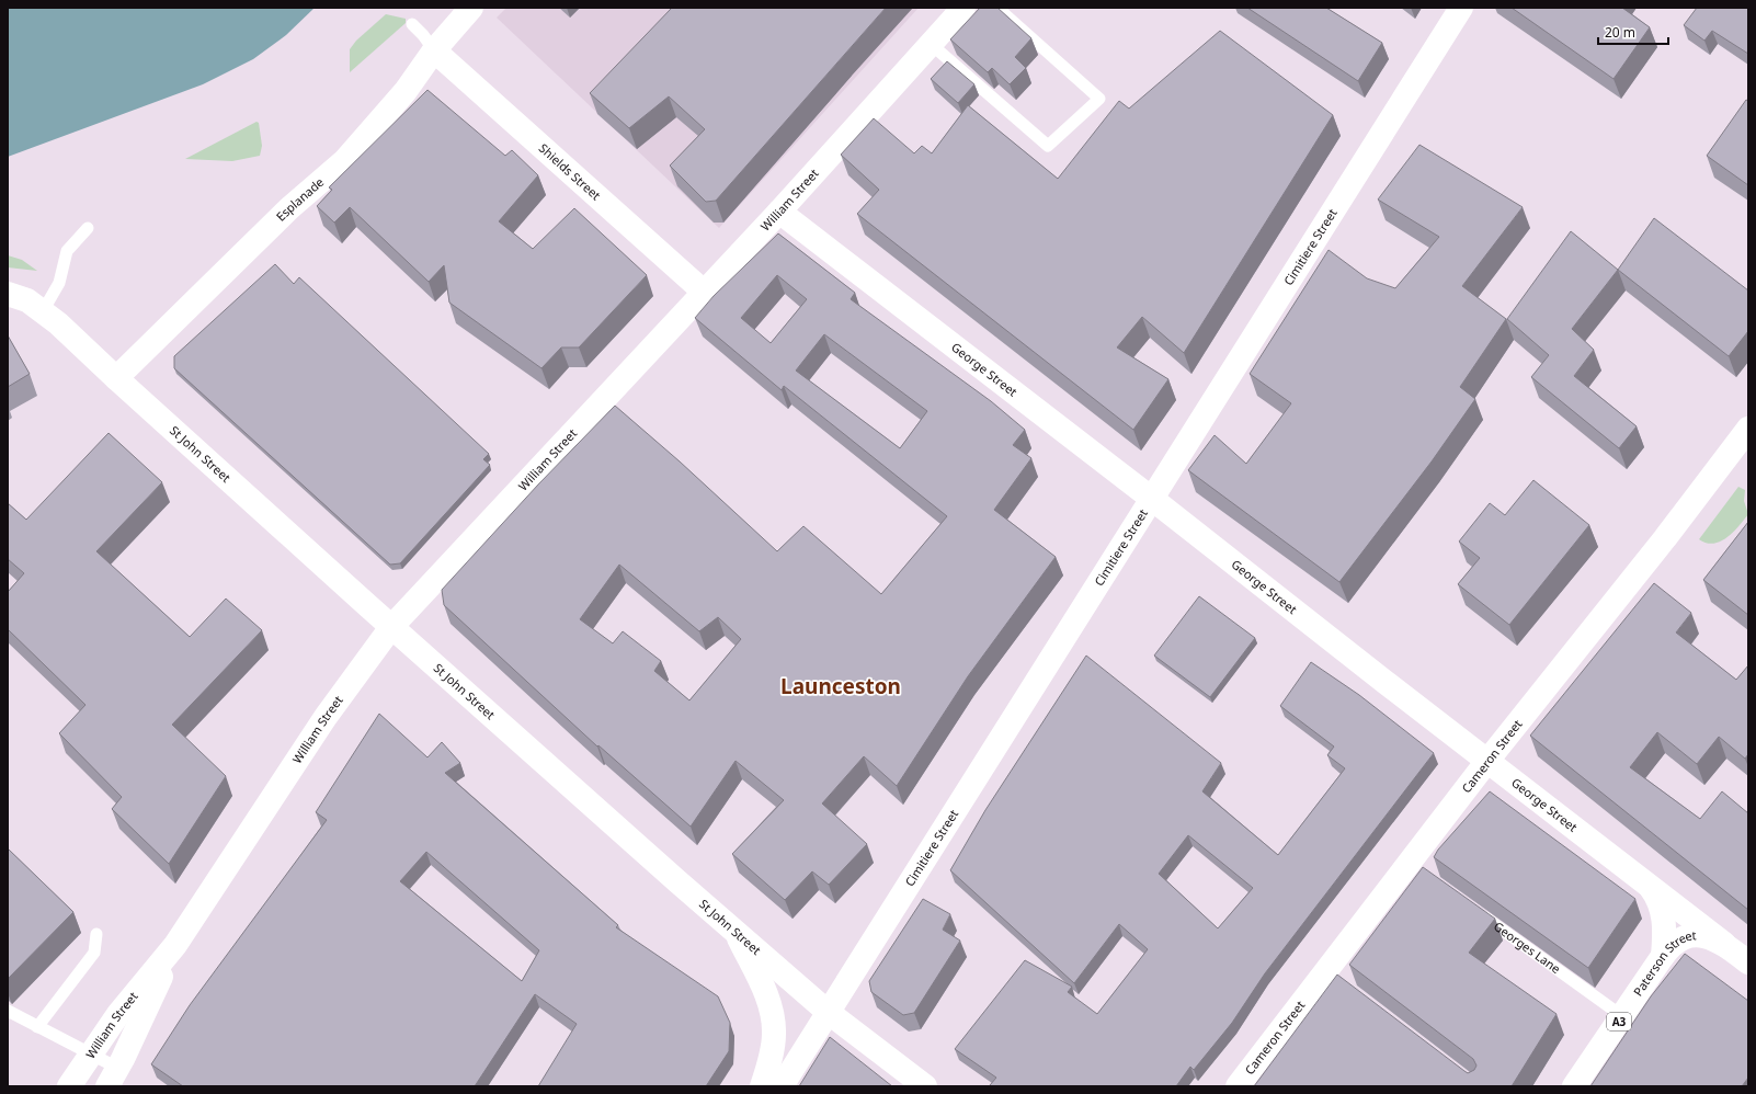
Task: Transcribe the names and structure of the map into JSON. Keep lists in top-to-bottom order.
{
  "streets": {
    "main road": [
      "Shields Street",
      "Esplanade",
      "William Street",
      "Cimitiere Street",
      "George Street",
      "St John Street",
      "Cameron Street",
      "Paterson Street",
      "A3"
    ],
    "lane": ["Georges Lane"]
  },
  "crossings": [
    ["Shields Street", "Esplanade"],
    ["Shields Street", "William Street"],
    ["Esplanade", "St John Street"],
    ["William Street", "George Street"],
    ["William Street", "St John Street"],
    ["Cimitiere Street", "George Street"],
    ["Cimitiere Street", "St John Street"],
    ["George Street", "Cameron Street"],
    ["George Street", "Paterson Street"],
    ["Georges Lane", "Paterson Street"]
  ],
  "districts": ["Launceston"],
  "scale_bar": "20 m"
}
